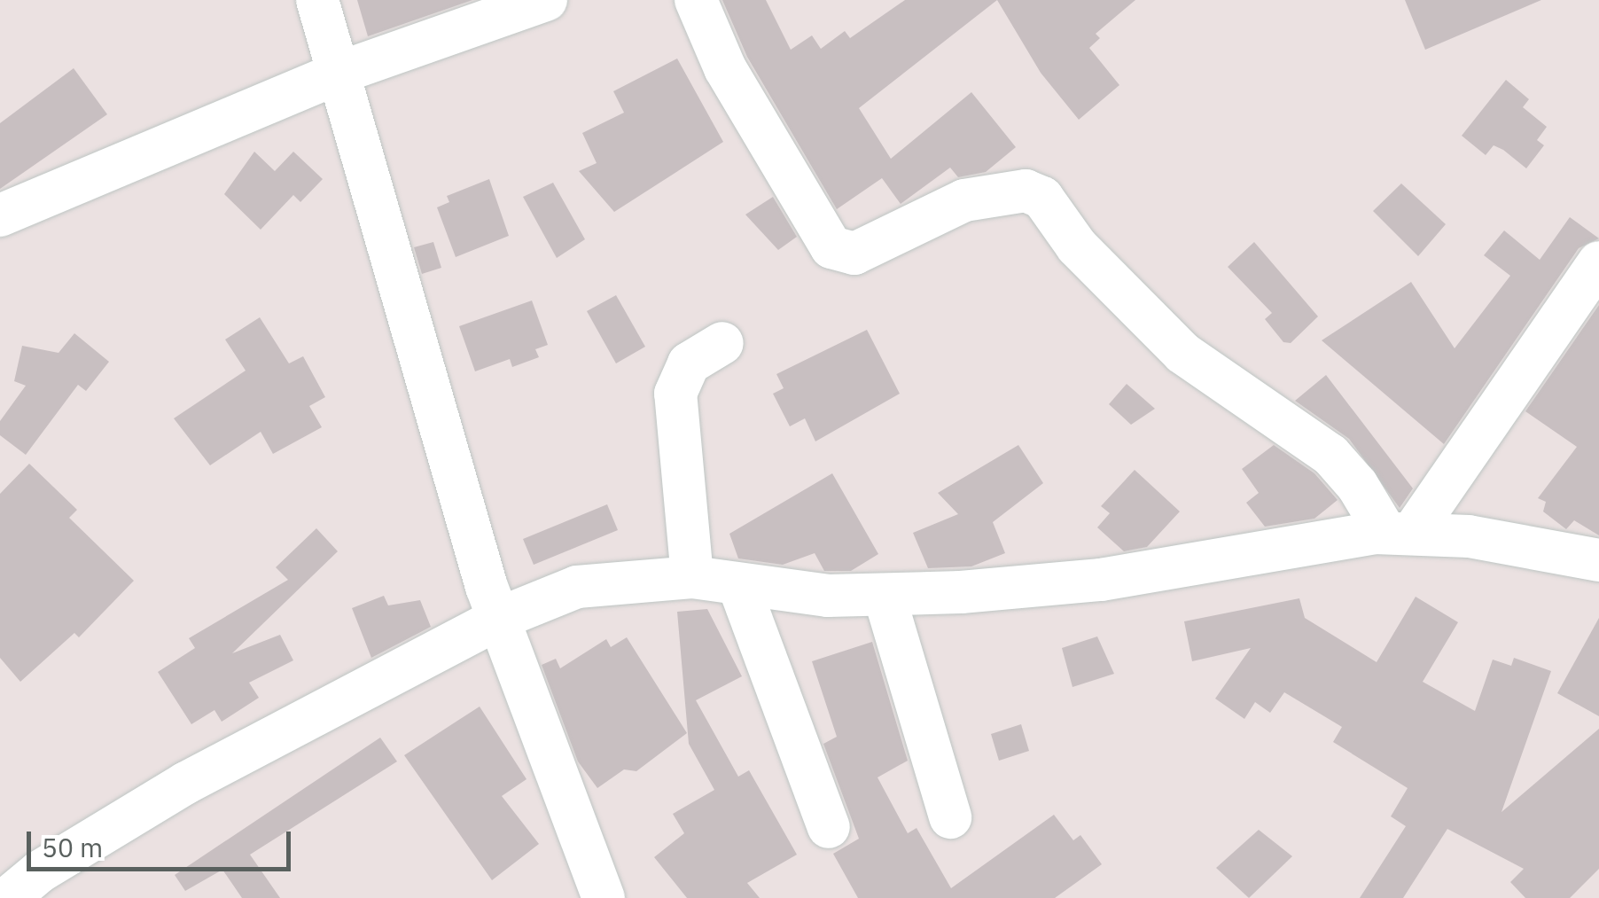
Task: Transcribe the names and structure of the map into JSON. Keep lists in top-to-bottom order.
{
  "scale_bar": "50 m"
}
